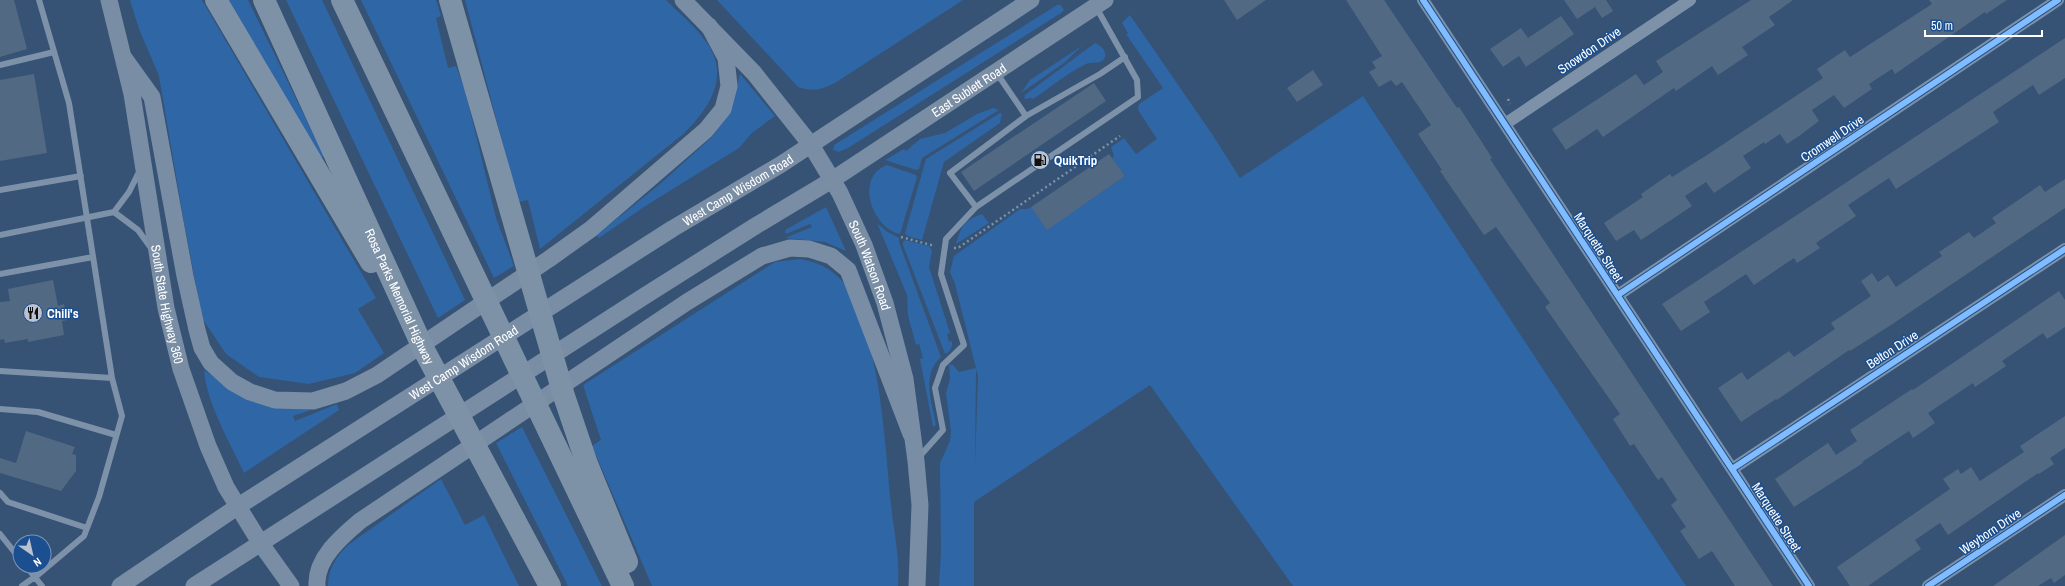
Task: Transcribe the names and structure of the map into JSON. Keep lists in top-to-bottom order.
{
  "streets": {
    "highway": ["Rosa Parks Memorial Highway"],
    "main road": [
      "East Sublett Road",
      "West Camp Wisdom Road",
      "South Watson Road",
      "South State Highway 360"
    ],
    "street": [
      "Snowdon Drive",
      "Cromwell Drive",
      "Marquette Street",
      "Belton Drive",
      "Weyborn Drive"
    ]
  },
  "crossings": [
    ["Snowdon Drive", "Marquette Street"],
    ["East Sublett Road", "South Watson Road"],
    ["Cromwell Drive", "Marquette Street"],
    ["West Camp Wisdom Road", "South Watson Road"],
    ["West Camp Wisdom Road", "South State Highway 360"],
    ["Marquette Street", "Belton Drive"]
  ],
  "places": {
    "fuel station": ["QuikTrip"],
    "restaurant": ["Chili's"]
  },
  "scale_bar": "50 m",
  "north": "bottom right"
}
